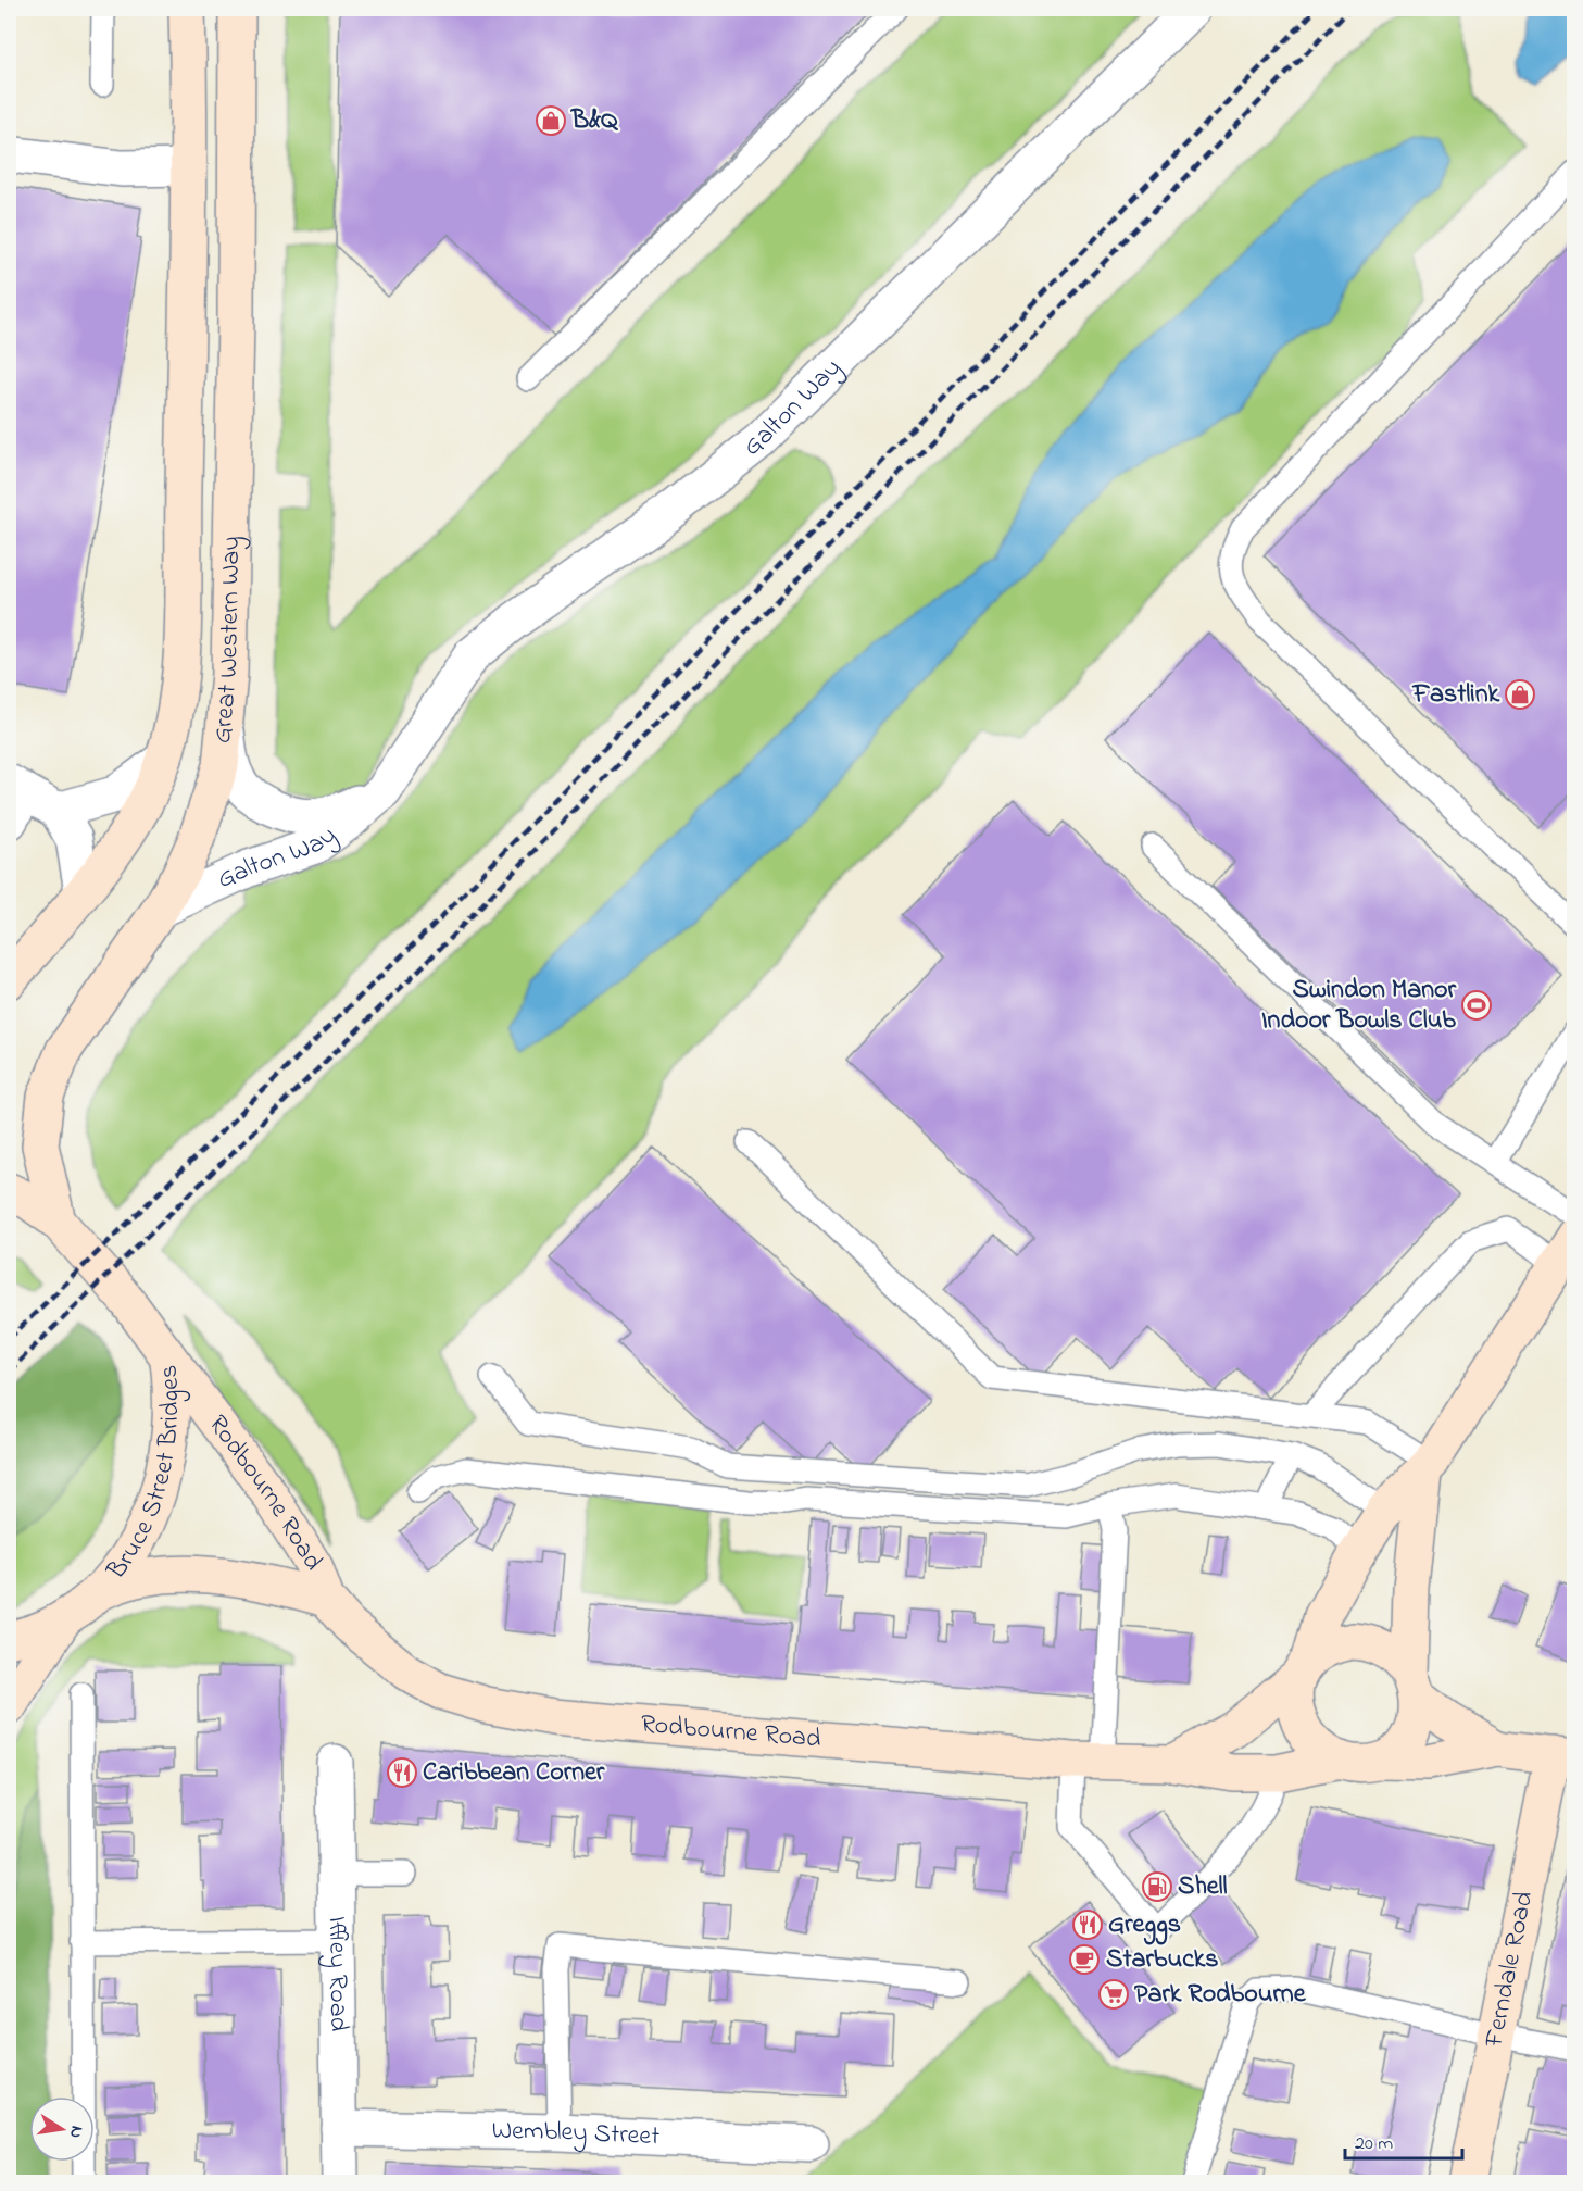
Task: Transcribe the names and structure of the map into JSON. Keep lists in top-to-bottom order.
{
  "streets": {
    "main road": [
      "Great Western Way",
      "Bruce Street Bridges",
      "Rodbourne Road",
      "Ferndale Road"
    ],
    "street": ["Galton Way", "Iffley Road", "Wembley Street"]
  },
  "crossings": [
    ["Galton Way", "Great Western Way"],
    ["Great Western Way", "Bruce Street Bridges"],
    ["Bruce Street Bridges", "Rodbourne Road"],
    ["Iffley Road", "Wembley Street"]
  ],
  "places": {
    "shop": ["B&Q", "Fastlink"],
    "sports": ["Swindon Manor Indoor Bowls Club"],
    "restaurant": ["Caribbean Corner", "Greggs"],
    "fuel station": ["Shell"],
    "cafe": ["Starbucks"],
    "supermarket": ["Park Rodbourne"]
  },
  "scale_bar": "20 m",
  "north": "right"
}
